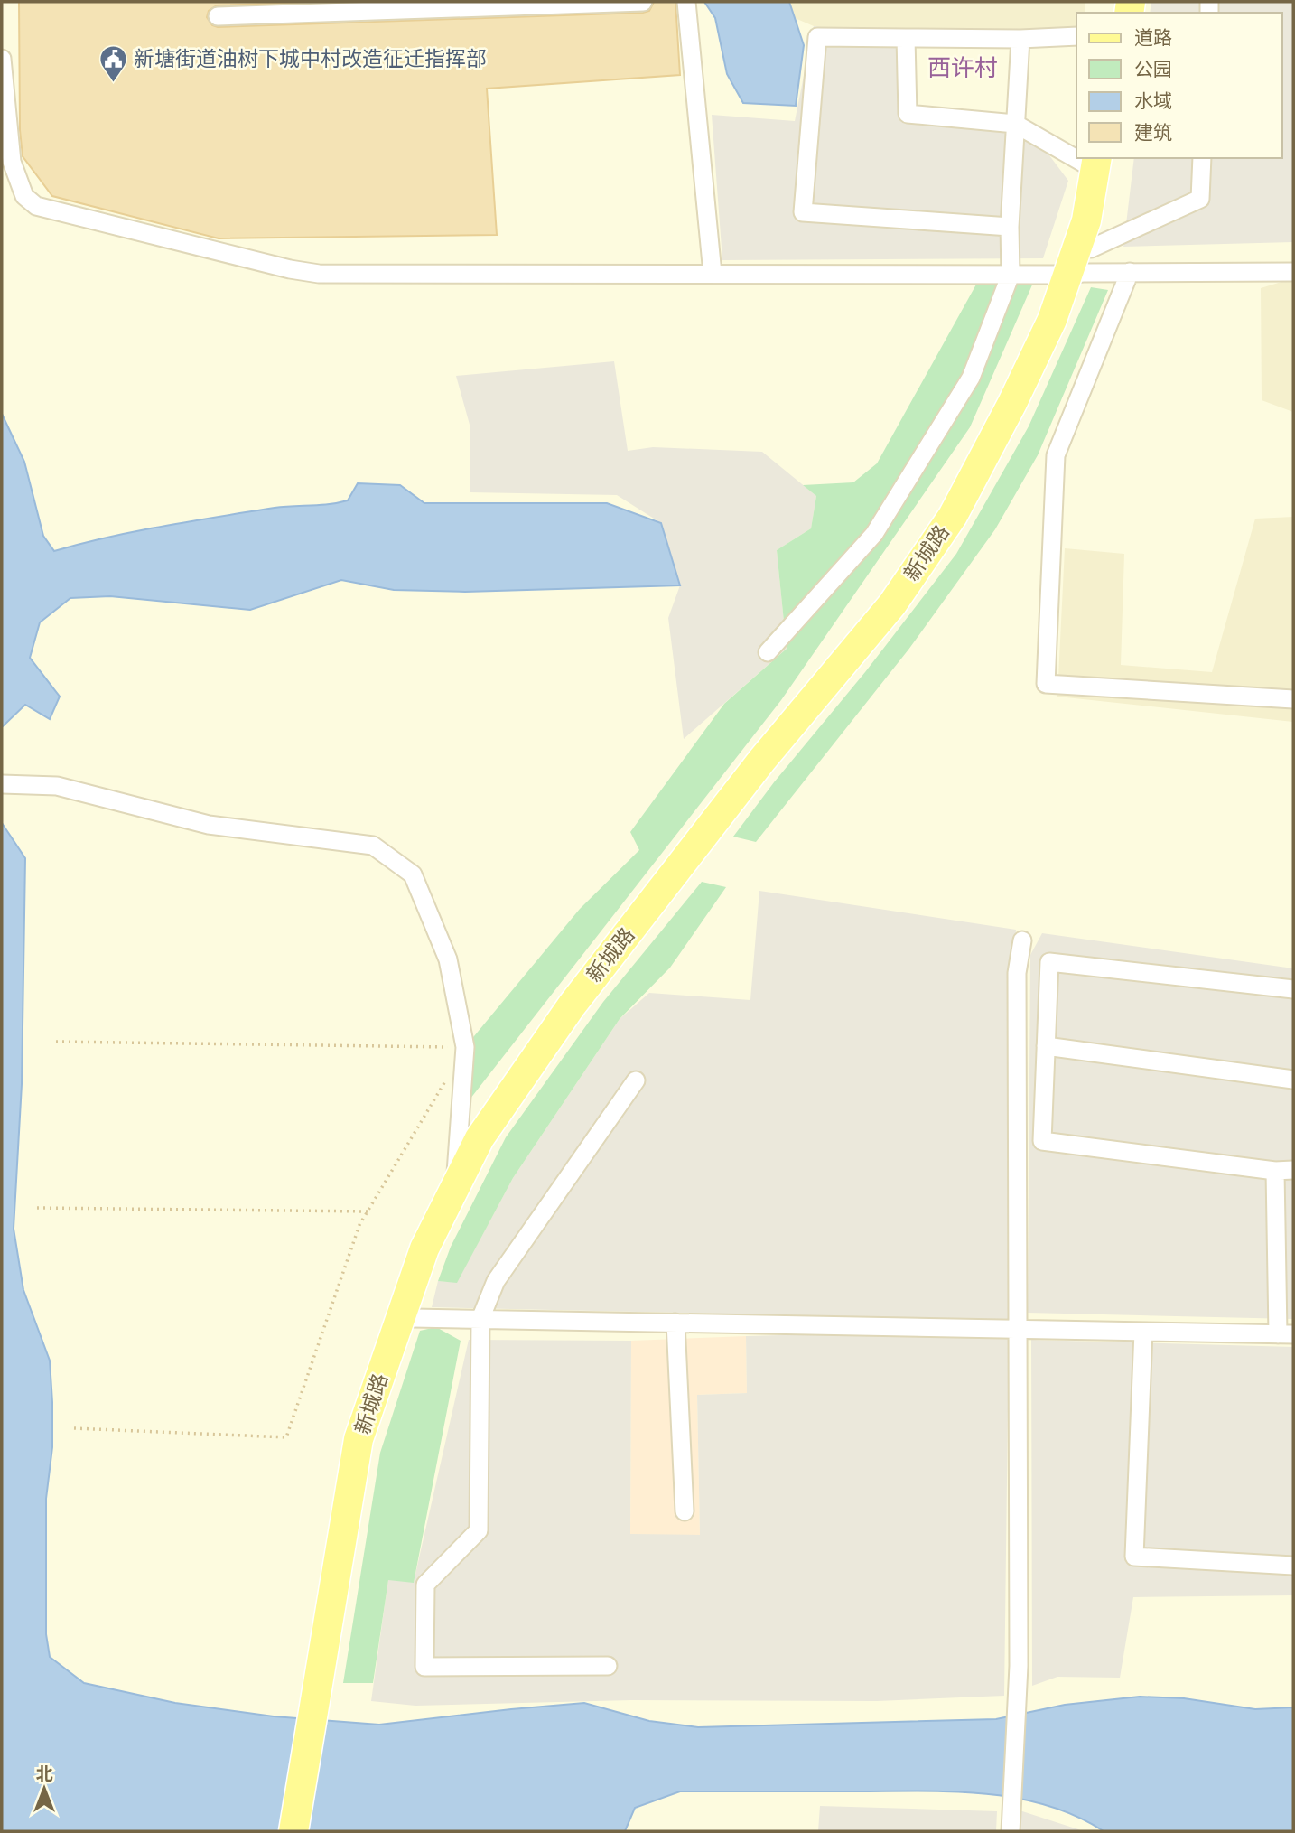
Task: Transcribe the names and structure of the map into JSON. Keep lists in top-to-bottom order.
{
  "streets": {
    "main road": ["新城路"]
  },
  "districts": ["西许村"],
  "places": {
    "public building": ["新塘街道油树下城中村改造征迁指挥部"]
  },
  "legend": [
    "道路",
    "公园",
    "水域",
    "建筑"
  ],
  "north": "top"
}
